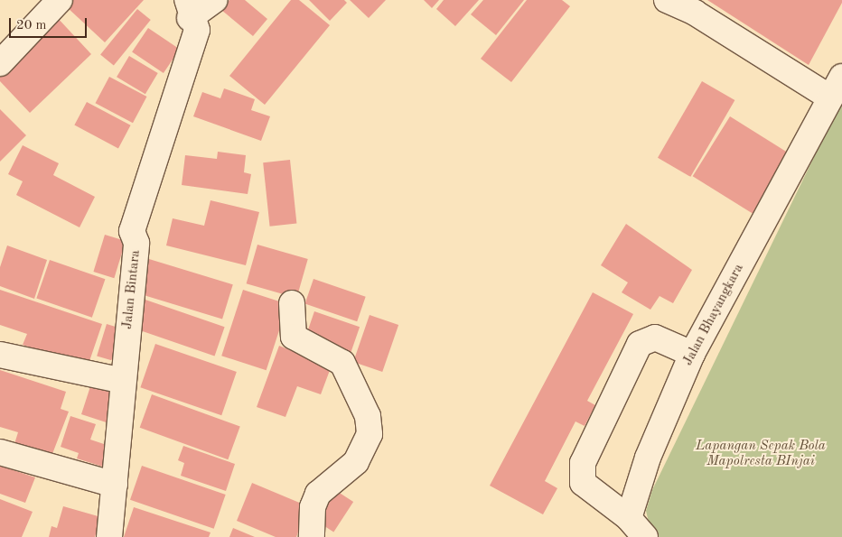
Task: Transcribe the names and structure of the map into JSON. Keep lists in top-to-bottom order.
{
  "streets": {
    "street": ["Jalan Bintara", "Jalan Bhayangkara"]
  },
  "parks": ["Lapangan Sepak Bola Mapolresta BInjai"],
  "scale_bar": "20 m"
}
